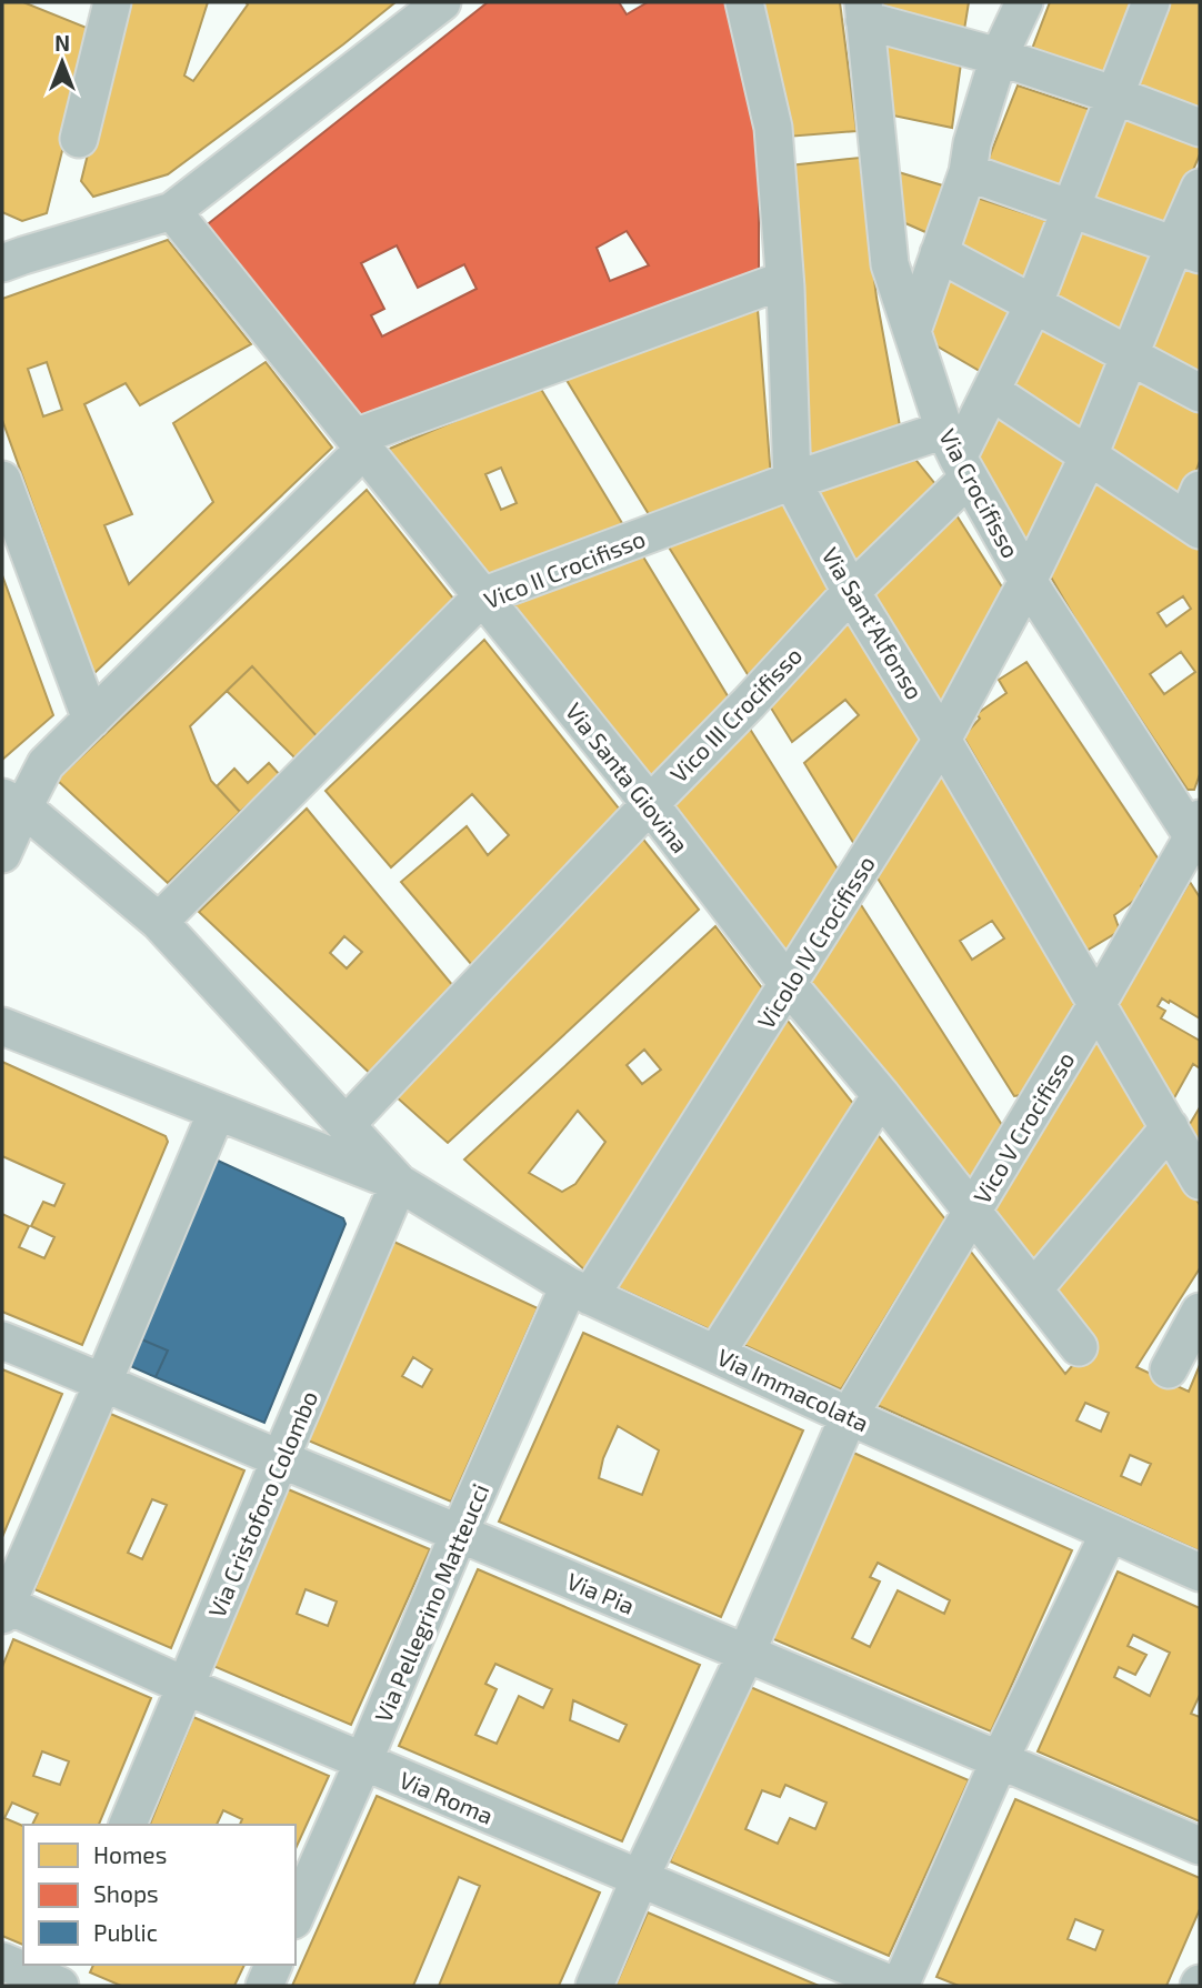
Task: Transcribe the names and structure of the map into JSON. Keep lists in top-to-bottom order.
{
  "streets": {
    "street": [
      "Via Crocifisso",
      "Vico II Crocifisso",
      "Via Sant'Alfonso",
      "Vico III Crocifisso",
      "Via Santa Giovina",
      "Vicolo IV Crocifisso",
      "Vico V Crocifisso",
      "Via Immacolata",
      "Via Cristoforo Colombo",
      "Via Pia",
      "Via Pellegrino Matteucci",
      "Via Roma"
    ]
  },
  "crossings": [
    ["Via Crocifisso", "Vico II Crocifisso"],
    ["Via Crocifisso", "Vico III Crocifisso"],
    ["Via Crocifisso", "Vicolo IV Crocifisso"],
    ["Via Crocifisso", "Vico V Crocifisso"],
    ["Vico II Crocifisso", "Via Sant'Alfonso"],
    ["Vico II Crocifisso", "Vico III Crocifisso"],
    ["Vico II Crocifisso", "Via Santa Giovina"],
    ["Vico II Crocifisso", "Via Immacolata"],
    ["Via Sant'Alfonso", "Vico III Crocifisso"],
    ["Via Sant'Alfonso", "Vicolo IV Crocifisso"],
    ["Via Sant'Alfonso", "Vico V Crocifisso"],
    ["Vico III Crocifisso", "Via Santa Giovina"],
    ["Vico III Crocifisso", "Via Immacolata"],
    ["Via Santa Giovina", "Vicolo IV Crocifisso"],
    ["Via Santa Giovina", "Vico V Crocifisso"],
    ["Vicolo IV Crocifisso", "Via Immacolata"],
    ["Vicolo IV Crocifisso", "Via Pellegrino Matteucci"],
    ["Vico V Crocifisso", "Via Immacolata"],
    ["Vico V Crocifisso", "Via Pia"],
    ["Vico V Crocifisso", "Via Roma"],
    ["Via Immacolata", "Via Cristoforo Colombo"],
    ["Via Immacolata", "Via Pellegrino Matteucci"],
    ["Via Cristoforo Colombo", "Via Pia"],
    ["Via Cristoforo Colombo", "Via Roma"],
    ["Via Pia", "Via Pellegrino Matteucci"],
    ["Via Pellegrino Matteucci", "Via Roma"]
  ],
  "legend": ["Homes", "Shops", "Public"],
  "north": "top"
}
